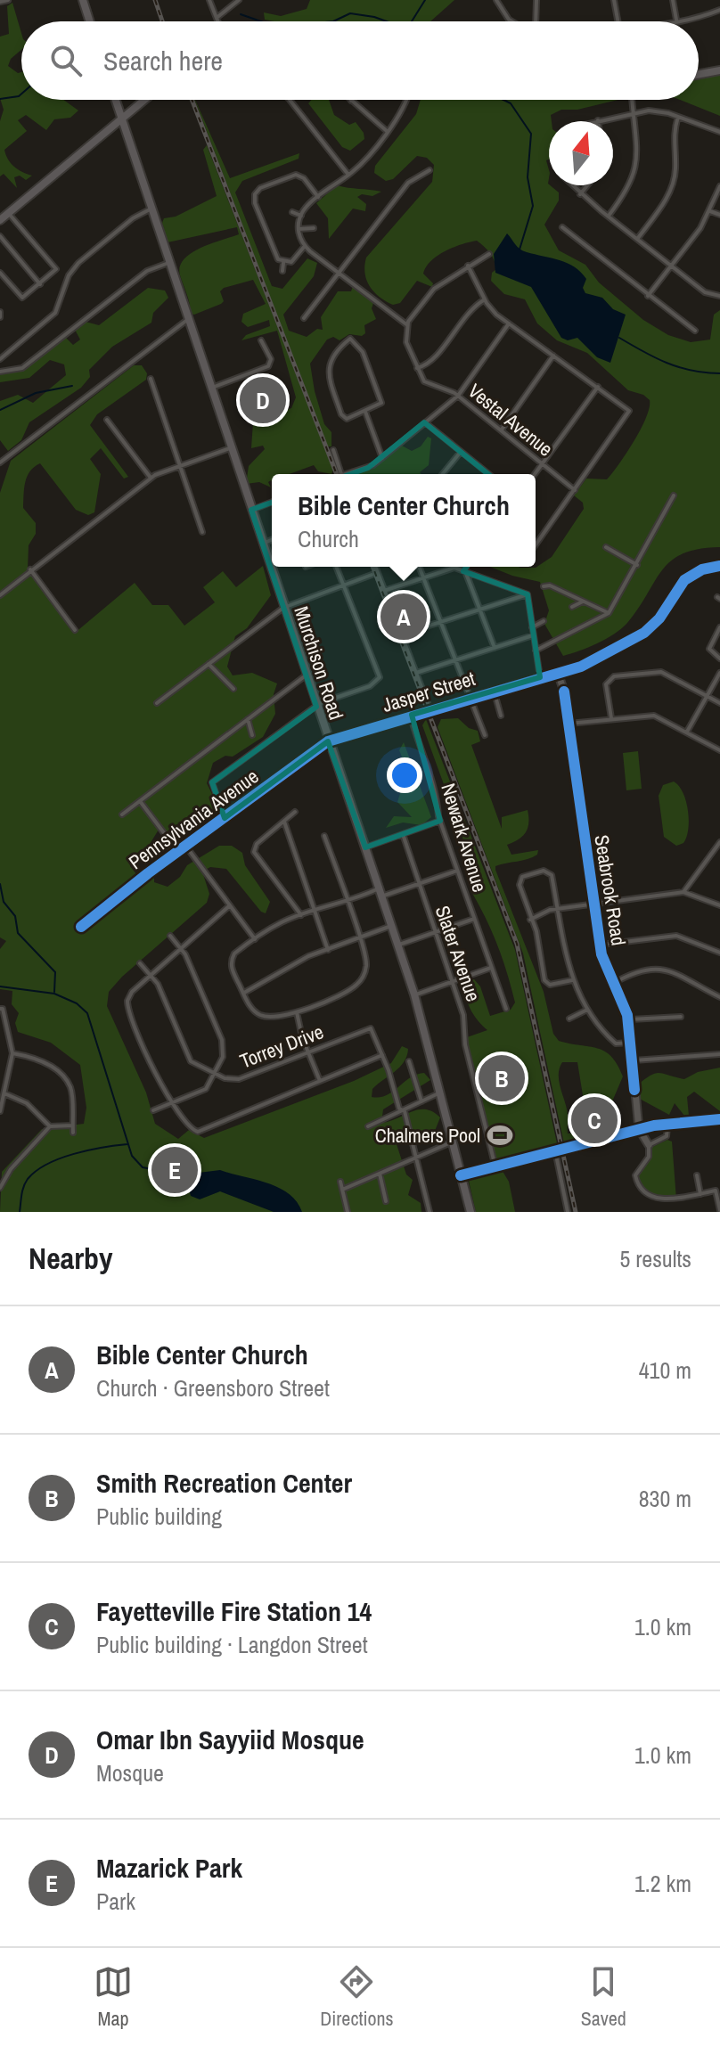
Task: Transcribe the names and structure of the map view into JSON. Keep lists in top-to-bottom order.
{
  "streets": {
    "main road": ["Murchison Road"],
    "street": [
      "Vestal Avenue",
      "Jasper Street",
      "Pennsylvania Avenue",
      "Newark Avenue",
      "Seabrook Road",
      "Slater Avenue",
      "Torrey Drive"
    ]
  },
  "crossings": [
    ["Murchison Road", "Jasper Street"],
    ["Murchison Road", "Pennsylvania Avenue"],
    ["Jasper Street", "Pennsylvania Avenue"],
    ["Jasper Street", "Newark Avenue"],
    ["Jasper Street", "Seabrook Road"]
  ],
  "places": {
    "sports": ["Chalmers Pool"]
  },
  "north": "top",
  "page": {
    "search": "Search here",
    "pins": [
      "D",
      "A",
      "B",
      "C",
      "E"
    ],
    "popup": ["Bible Center Church", "Church"],
    "heading": ["Nearby", "5 results"],
    "list": [
      {
        "mark": "A",
        "name": "Bible Center Church",
        "note": "Church · Greensboro Street",
        "value": "410 m"
      },
      {
        "mark": "B",
        "name": "Smith Recreation Center",
        "note": "Public building",
        "value": "830 m"
      },
      {
        "mark": "C",
        "name": "Fayetteville Fire Station 14",
        "note": "Public building · Langdon Street",
        "value": "1.0 km"
      },
      {
        "mark": "D",
        "name": "Omar Ibn Sayyiid Mosque",
        "note": "Mosque",
        "value": "1.0 km"
      },
      {
        "mark": "E",
        "name": "Mazarick Park",
        "note": "Park",
        "value": "1.2 km"
      }
    ],
    "nav": ["Map", "Directions", "Saved"]
  }
}
